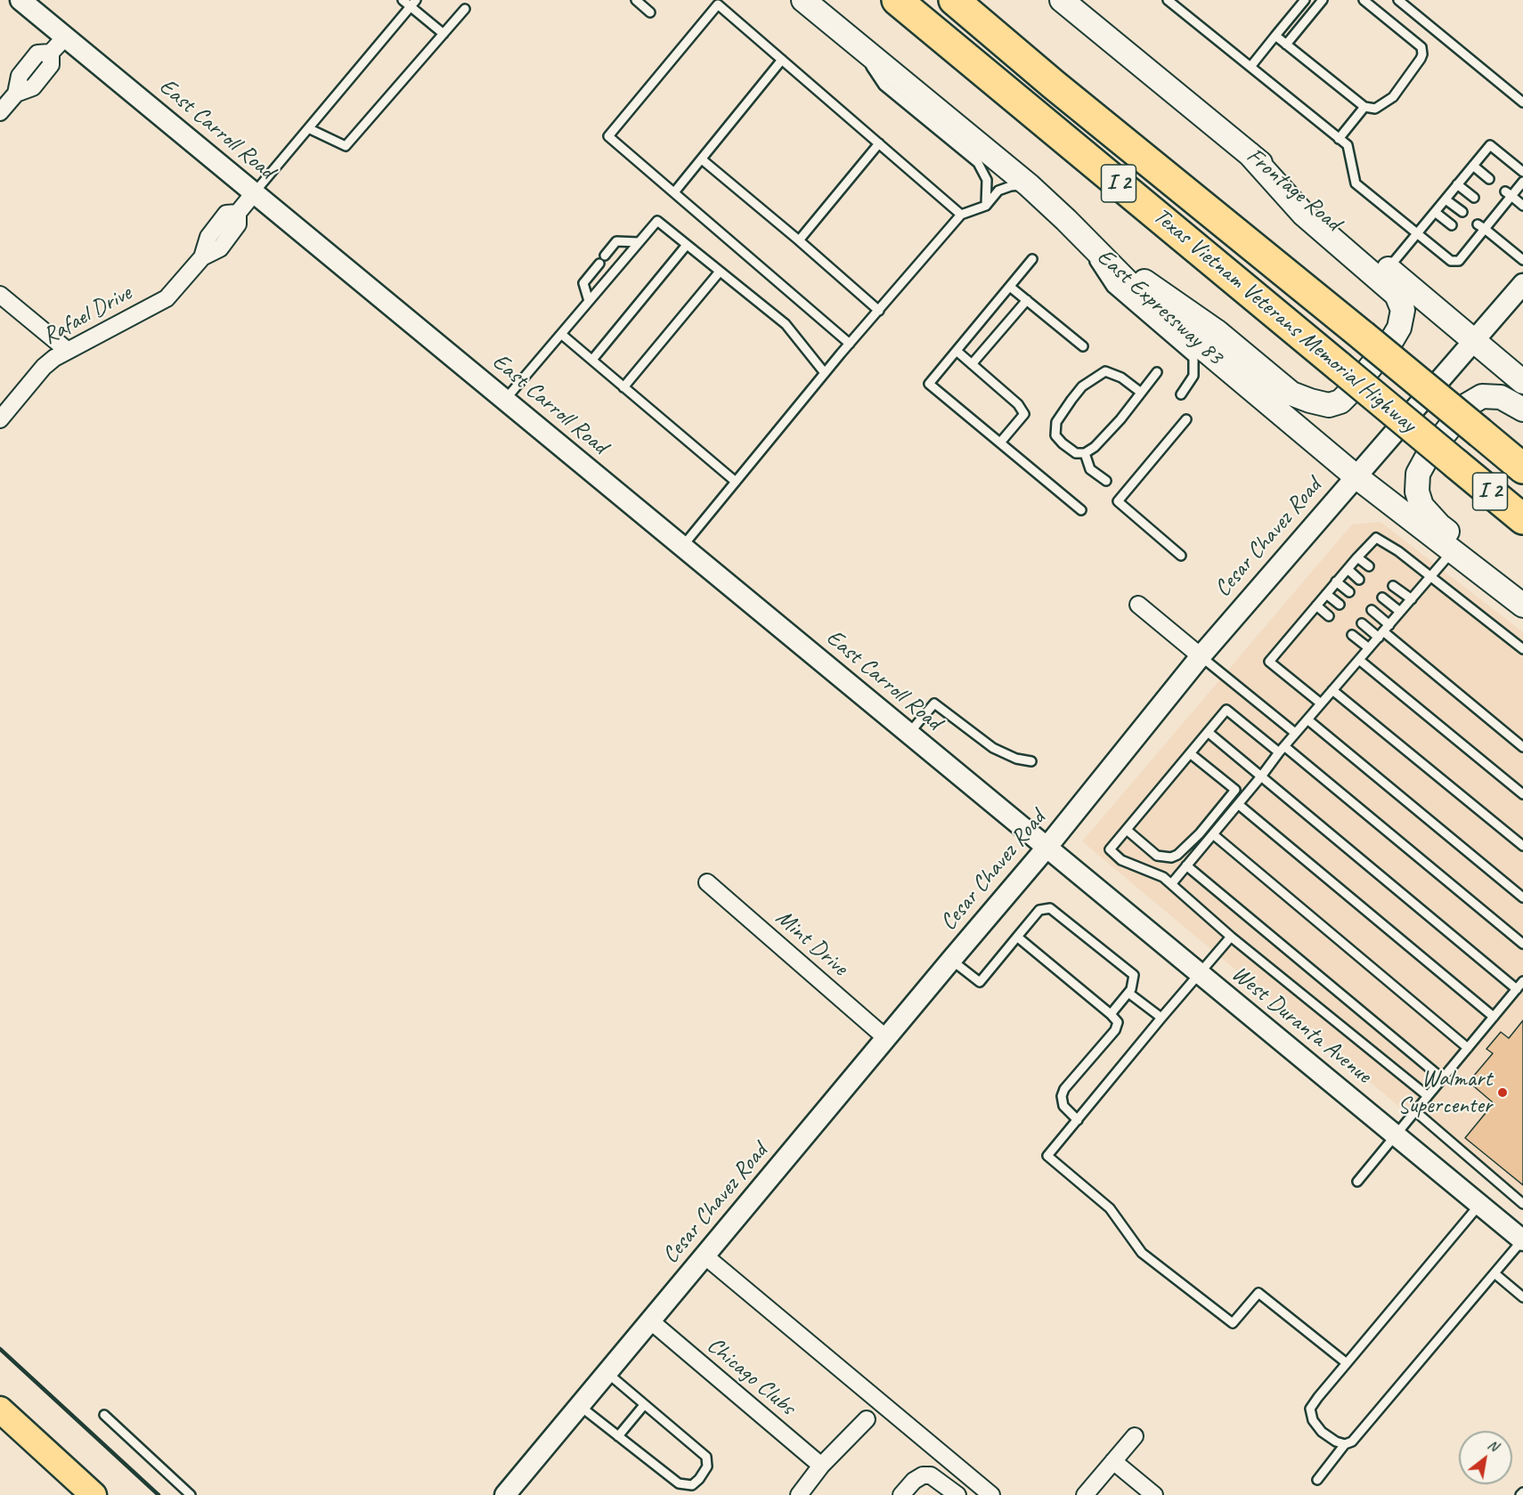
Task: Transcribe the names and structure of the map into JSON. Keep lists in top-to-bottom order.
{
  "streets": {
    "highway": ["I 2", "Texas Vietnam Veterans Memorial Highway"],
    "main road": ["Frontage Road", "East Expressway 83"],
    "street": [
      "East Carroll Road",
      "Rafael Drive",
      "Cesar Chavez Road",
      "Mint Drive",
      "West Duranta Avenue",
      "Chicago Clubs"
    ]
  },
  "crossings": [
    ["East Carroll Road", "Rafael Drive"],
    ["East Carroll Road", "Cesar Chavez Road"],
    ["East Carroll Road", "West Duranta Avenue"],
    ["Frontage Road", "Cesar Chavez Road"],
    ["East Expressway 83", "Cesar Chavez Road"],
    ["Cesar Chavez Road", "Mint Drive"],
    ["Cesar Chavez Road", "West Duranta Avenue"],
    ["Cesar Chavez Road", "Chicago Clubs"]
  ],
  "places": ["Walmart Supercenter"],
  "north": "top right"
}
